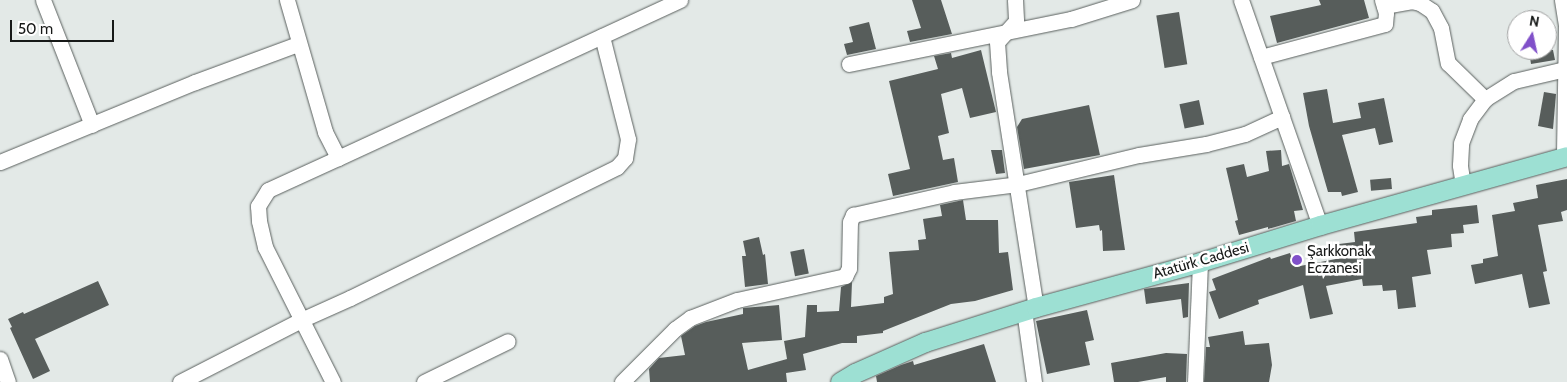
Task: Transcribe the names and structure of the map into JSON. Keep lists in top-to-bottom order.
{
  "streets": {
    "main road": ["Atatürk Caddesi"]
  },
  "places": ["Şarkkonak Eczanesi"],
  "scale_bar": "50 m",
  "north": "top"
}
